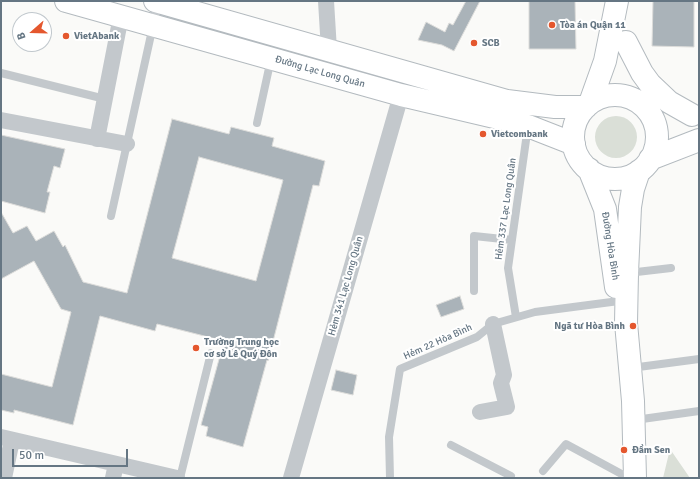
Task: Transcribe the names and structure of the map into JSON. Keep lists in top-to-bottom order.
{
  "streets": {
    "main road": ["Đường Lạc Long Quân", "Đường Hòa Bình"],
    "street": ["Hẻm 341 Lạc Long Quân"],
    "lane": ["Hẻm 337 Lạc Long Quân", "Hẻm 22 Hòa Bình"]
  },
  "crossings": [
    ["Đường Lạc Long Quân", "Hẻm 337 Lạc Long Quân"],
    ["Đường Lạc Long Quân", "Đường Hòa Bình"],
    ["Đường Lạc Long Quân", "Hẻm 341 Lạc Long Quân"],
    ["Hẻm 337 Lạc Long Quân", "Hẻm 22 Hòa Bình"],
    ["Đường Hòa Bình", "Hẻm 22 Hòa Bình"]
  ],
  "places": [
    "Tòa án Quận 11",
    "VietAbank",
    "SCB",
    "Vietcombank",
    "Ngã tư Hòa Bình",
    "Trường Trung học cơ sở Lê Quý Đôn",
    "Đầm Sen"
  ],
  "scale_bar": "50 m",
  "north": "left"
}
